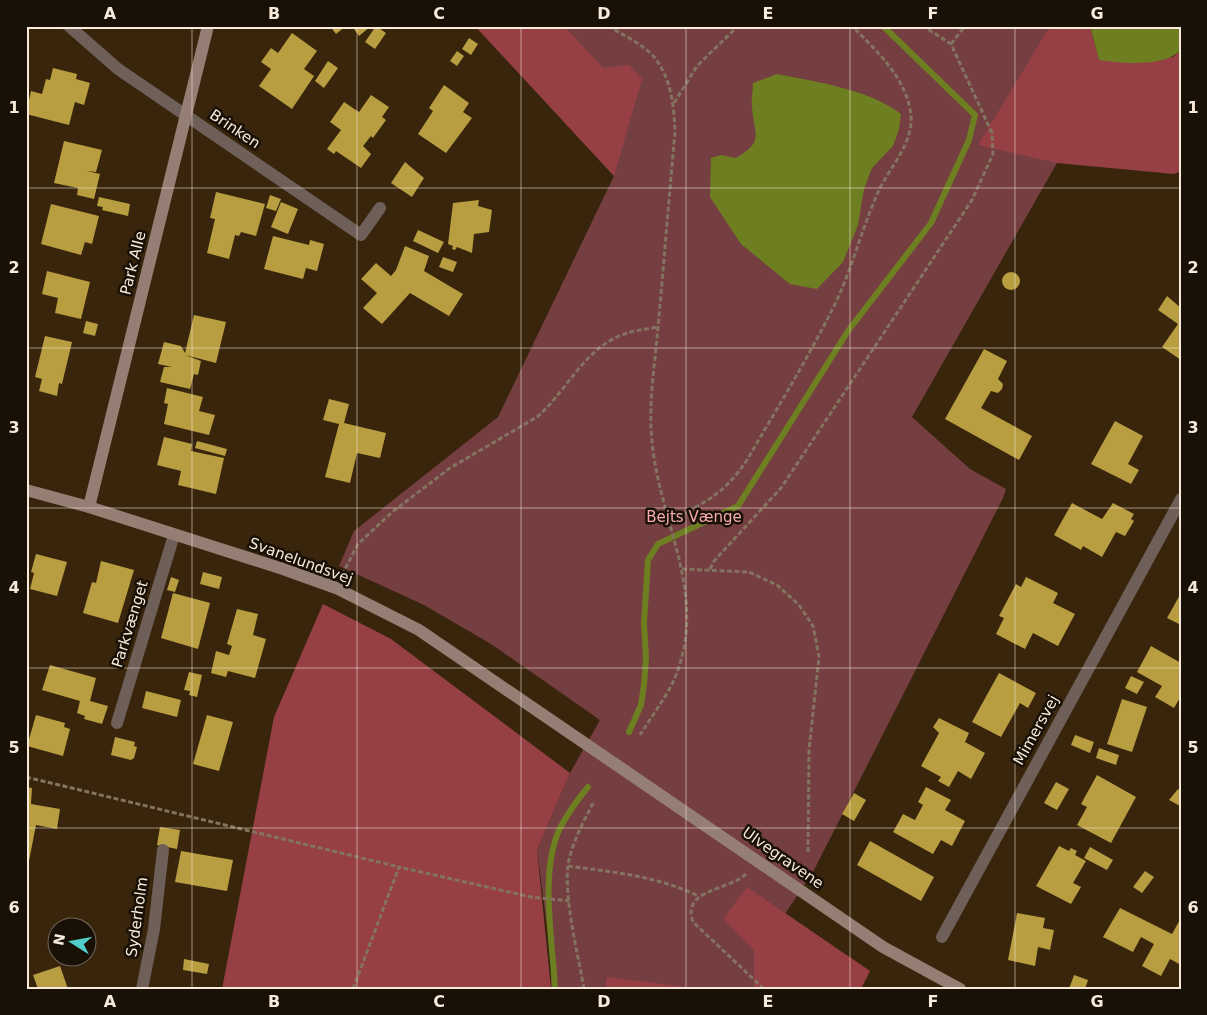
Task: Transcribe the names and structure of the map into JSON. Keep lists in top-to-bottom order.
{
  "streets": {
    "street": [
      "Brinken",
      "Park Alle",
      "Svanelundsvej",
      "Parkvænget",
      "Mimersvej",
      "Ulvegravene",
      "Syderholm"
    ]
  },
  "crossings": [
    ["Brinken", "Park Alle"],
    ["Park Alle", "Svanelundsvej"],
    ["Svanelundsvej", "Parkvænget"],
    ["Svanelundsvej", "Ulvegravene"]
  ],
  "parks": ["Bejts Vænge"],
  "north": "left",
  "grid": {
    "columns": [
      "A",
      "B",
      "C",
      "D",
      "E",
      "F",
      "G"
    ],
    "rows": [
      "1",
      "2",
      "3",
      "4",
      "5",
      "6"
    ]
  }
}
